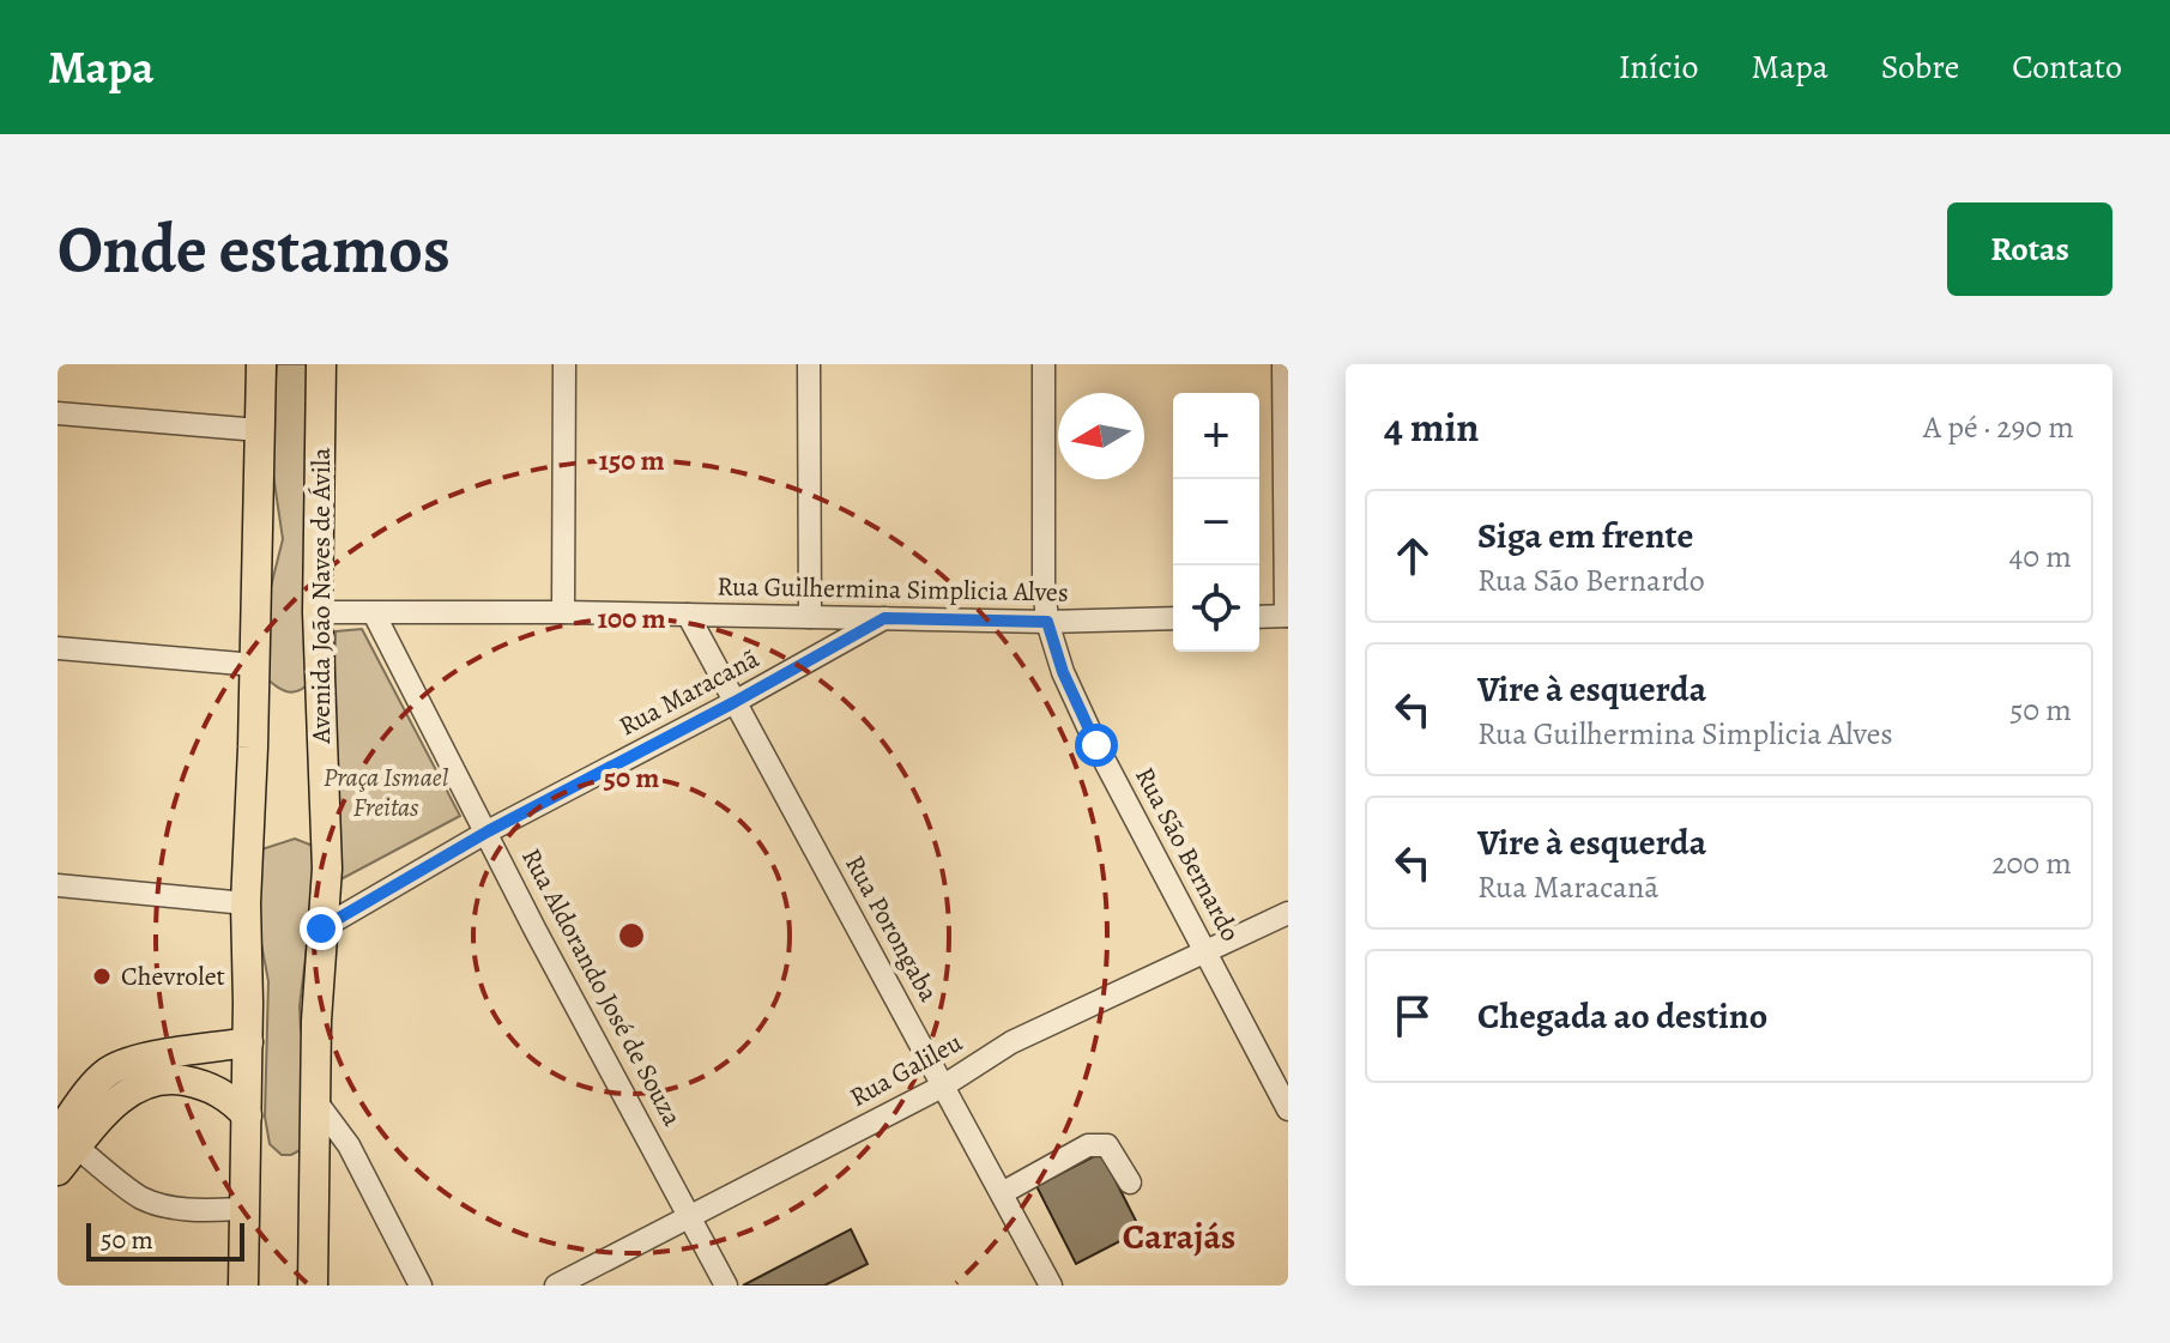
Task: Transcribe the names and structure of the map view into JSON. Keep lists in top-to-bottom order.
{
  "streets": {
    "main road": ["Avenida João Naves de Ávila"],
    "street": [
      "Rua Guilhermina Simplicia Alves",
      "Rua Maracanã",
      "Rua São Bernardo",
      "Rua Porongaba",
      "Rua Aldorando José de Souza",
      "Rua Galileu"
    ]
  },
  "crossings": [
    ["Rua Guilhermina Simplicia Alves", "Avenida João Naves de Ávila"],
    ["Rua Guilhermina Simplicia Alves", "Rua Maracanã"],
    ["Rua Guilhermina Simplicia Alves", "Rua São Bernardo"],
    ["Rua Guilhermina Simplicia Alves", "Rua Porongaba"],
    ["Rua Guilhermina Simplicia Alves", "Rua Aldorando José de Souza"],
    ["Avenida João Naves de Ávila", "Rua Maracanã"],
    ["Rua Maracanã", "Rua Porongaba"],
    ["Rua Maracanã", "Rua Aldorando José de Souza"],
    ["Rua São Bernardo", "Rua Galileu"],
    ["Rua Porongaba", "Rua Galileu"],
    ["Rua Aldorando José de Souza", "Rua Galileu"]
  ],
  "districts": ["Carajás"],
  "parks": ["Praça Ismael Freitas"],
  "places": ["Chevrolet"],
  "scale_bar": "50 m",
  "north": "left",
  "page": {
    "header": "Mapa",
    "nav": [
      "Início",
      "Mapa",
      "Sobre",
      "Contato"
    ],
    "buttons": "Rotas",
    "title": "Onde estamos",
    "heading": ["4 min", "A pé · 290 m"],
    "map_buttons": ["+", "−"],
    "list": [
      ["Siga em frente", "Rua São Bernardo", "40 m"],
      ["Vire à esquerda", "Rua Guilhermina Simplicia Alves", "50 m"],
      ["Vire à esquerda", "Rua Maracanã", "200 m"],
      "Chegada ao destino"
    ],
    "scale": "50 m"
  },
  "rings": ["150 m", "100 m", "50 m"]
}
